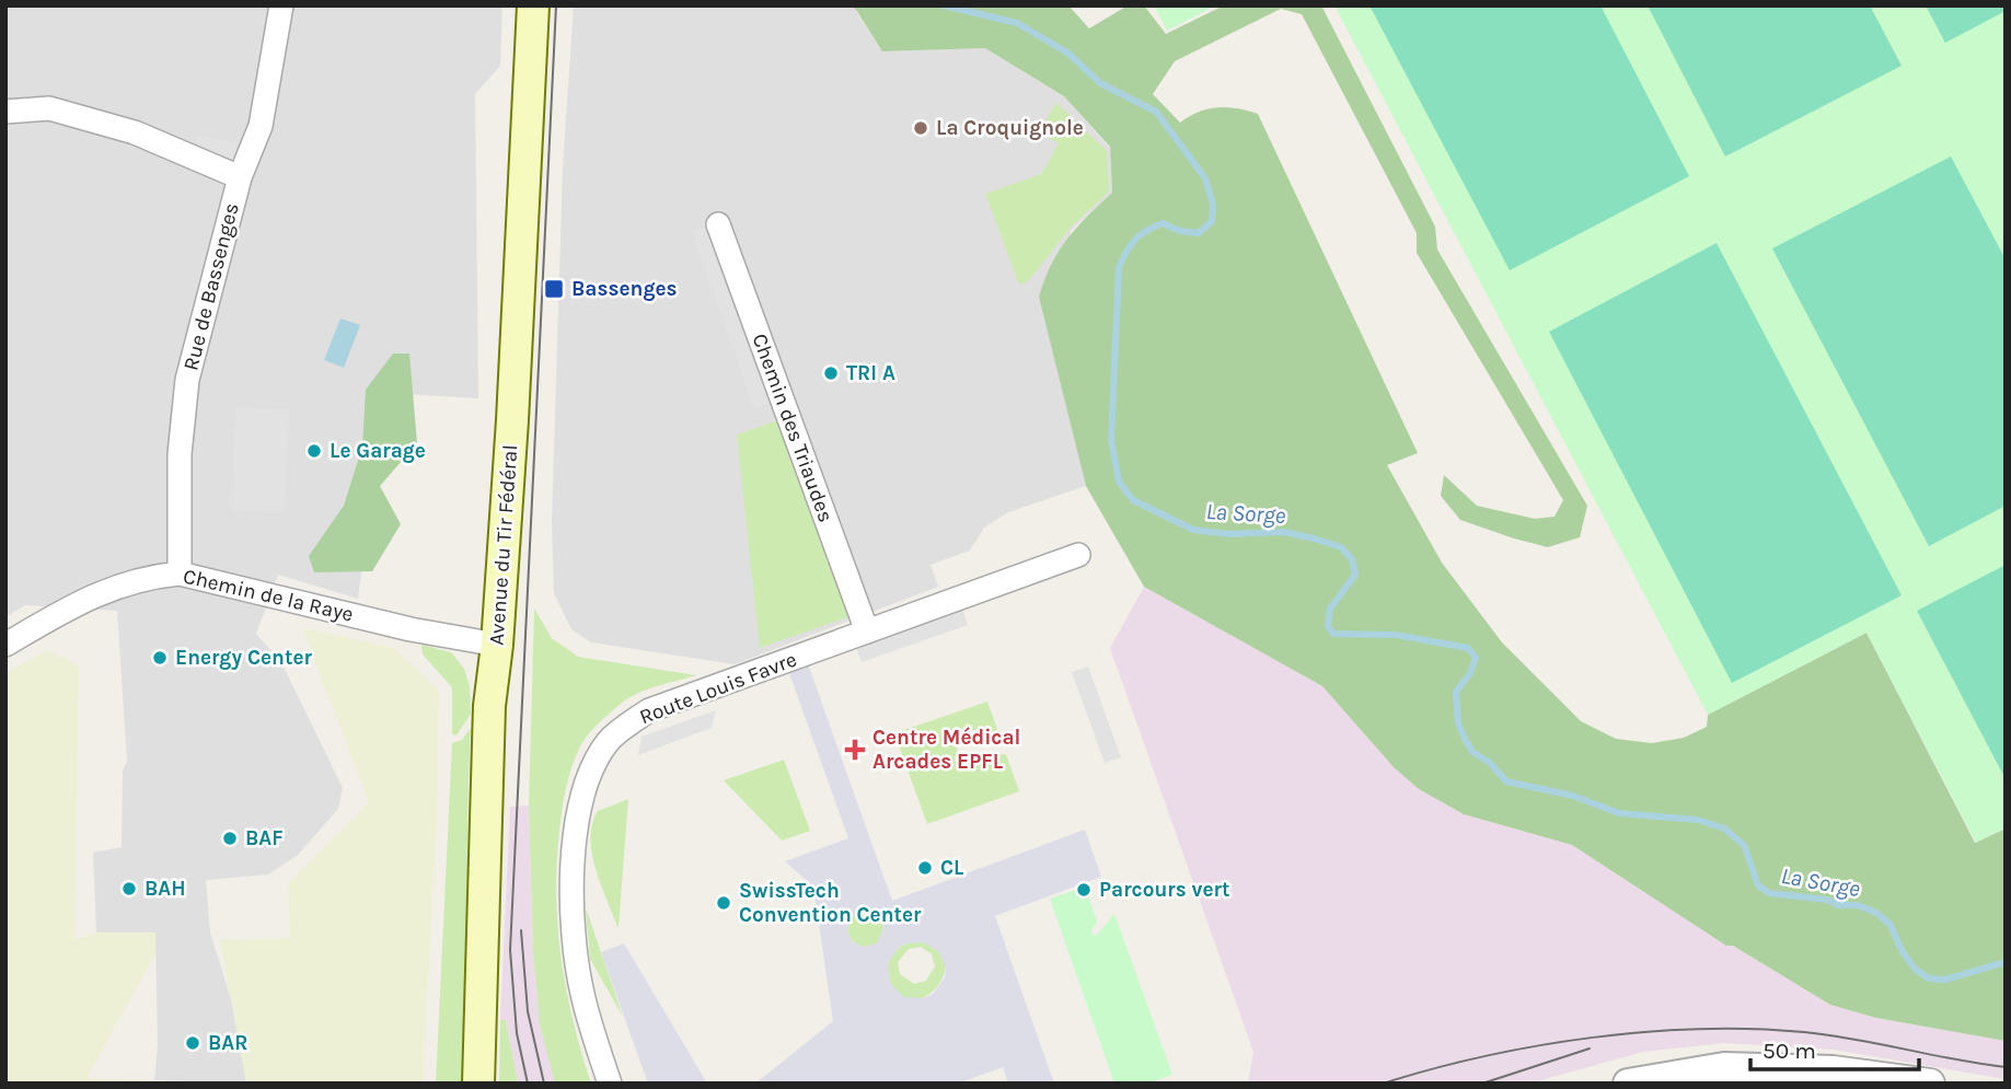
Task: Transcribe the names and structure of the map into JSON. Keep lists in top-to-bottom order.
{
  "streets": {
    "main road": ["Avenue du Tir Fédéral"],
    "street": [
      "Rue de Bassenges",
      "Chemin des Triaudes",
      "Chemin de la Raye",
      "Route Louis Favre"
    ]
  },
  "crossings": [
    ["Rue de Bassenges", "Chemin de la Raye"],
    ["Chemin des Triaudes", "Route Louis Favre"],
    ["Avenue du Tir Fédéral", "Chemin de la Raye"]
  ],
  "water": ["La Sorge"],
  "places": {
    "other": [
      "La Croquignole",
      "TRI A",
      "Le Garage",
      "Energy Center",
      "BAF",
      "CL",
      "BAH",
      "Parcours vert",
      "SwissTech Convention Center",
      "BAR"
    ],
    "transit": ["Bassenges"],
    "health": ["Centre Médical Arcades EPFL"]
  },
  "scale_bar": "50 m"
}
